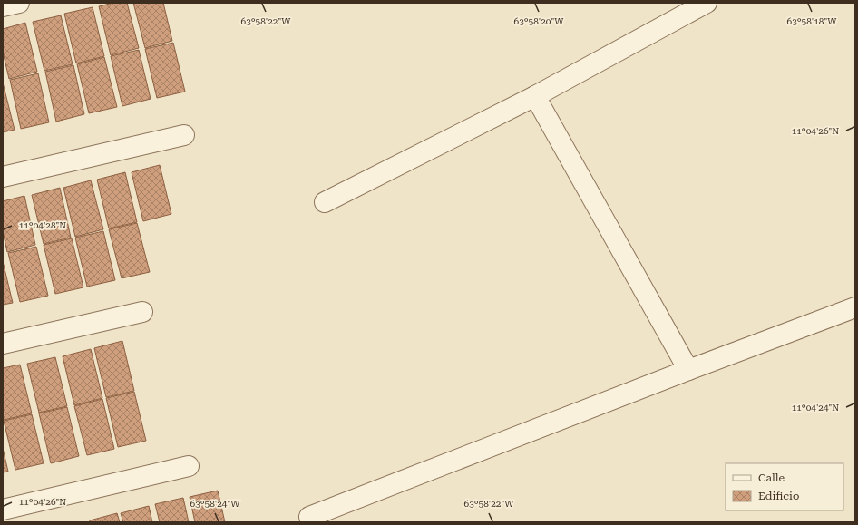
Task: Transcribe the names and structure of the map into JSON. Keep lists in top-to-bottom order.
{
  "legend": ["Calle", "Edificio"],
  "coordinates": [
    "63°58'22\"W",
    "63°58'18\"W",
    "63°58'20\"W",
    "11°04'26\"N",
    "11°04'28\"N",
    "11°04'24\"N",
    "63°58'24\"W"
  ]
}
